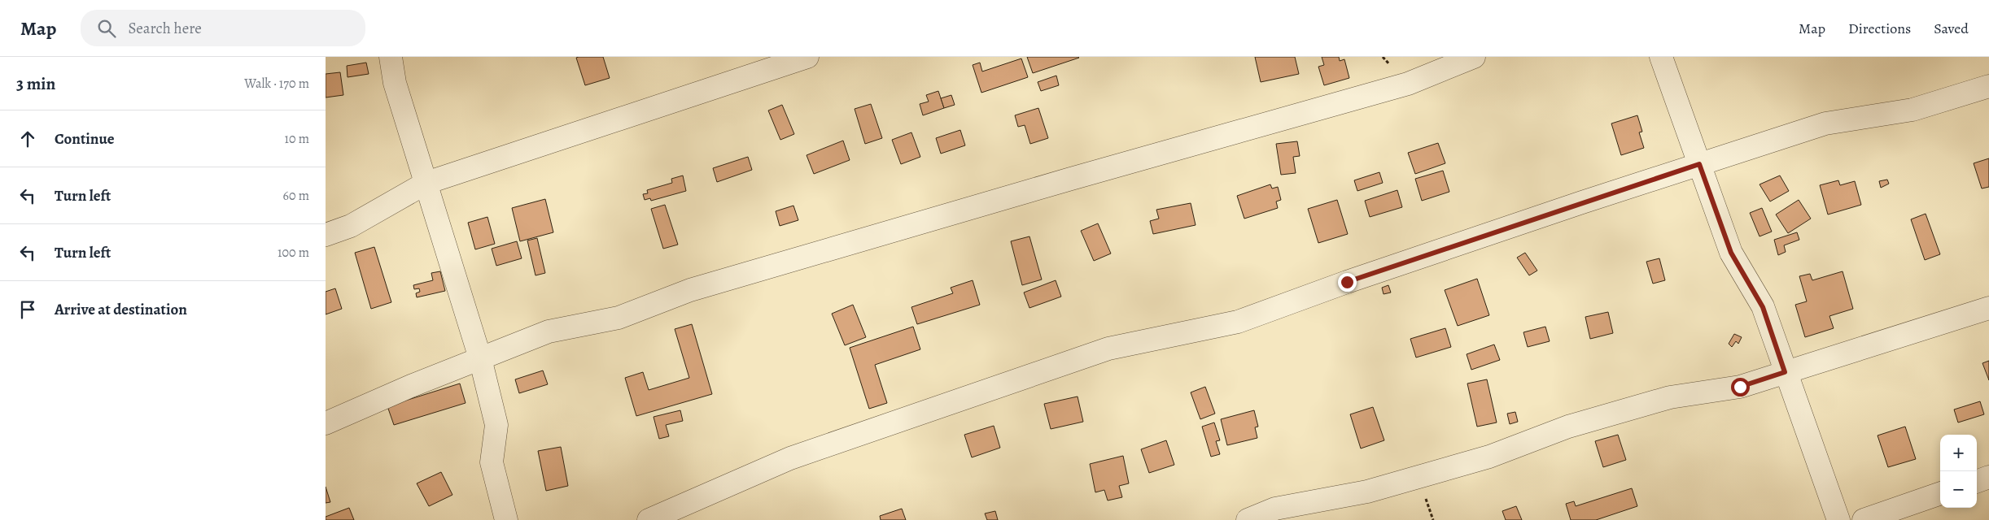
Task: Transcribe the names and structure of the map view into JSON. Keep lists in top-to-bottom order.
{
  "page": {
    "header": "Map",
    "search": "Search here",
    "nav": ["Map", "Directions", "Saved"],
    "heading": ["3 min", "Walk · 170 m"],
    "list": [
      ["Continue", "10 m"],
      ["Turn left", "60 m"],
      ["Turn left", "100 m"],
      "Arrive at destination"
    ],
    "map_buttons": ["+", "−"]
  }
}
